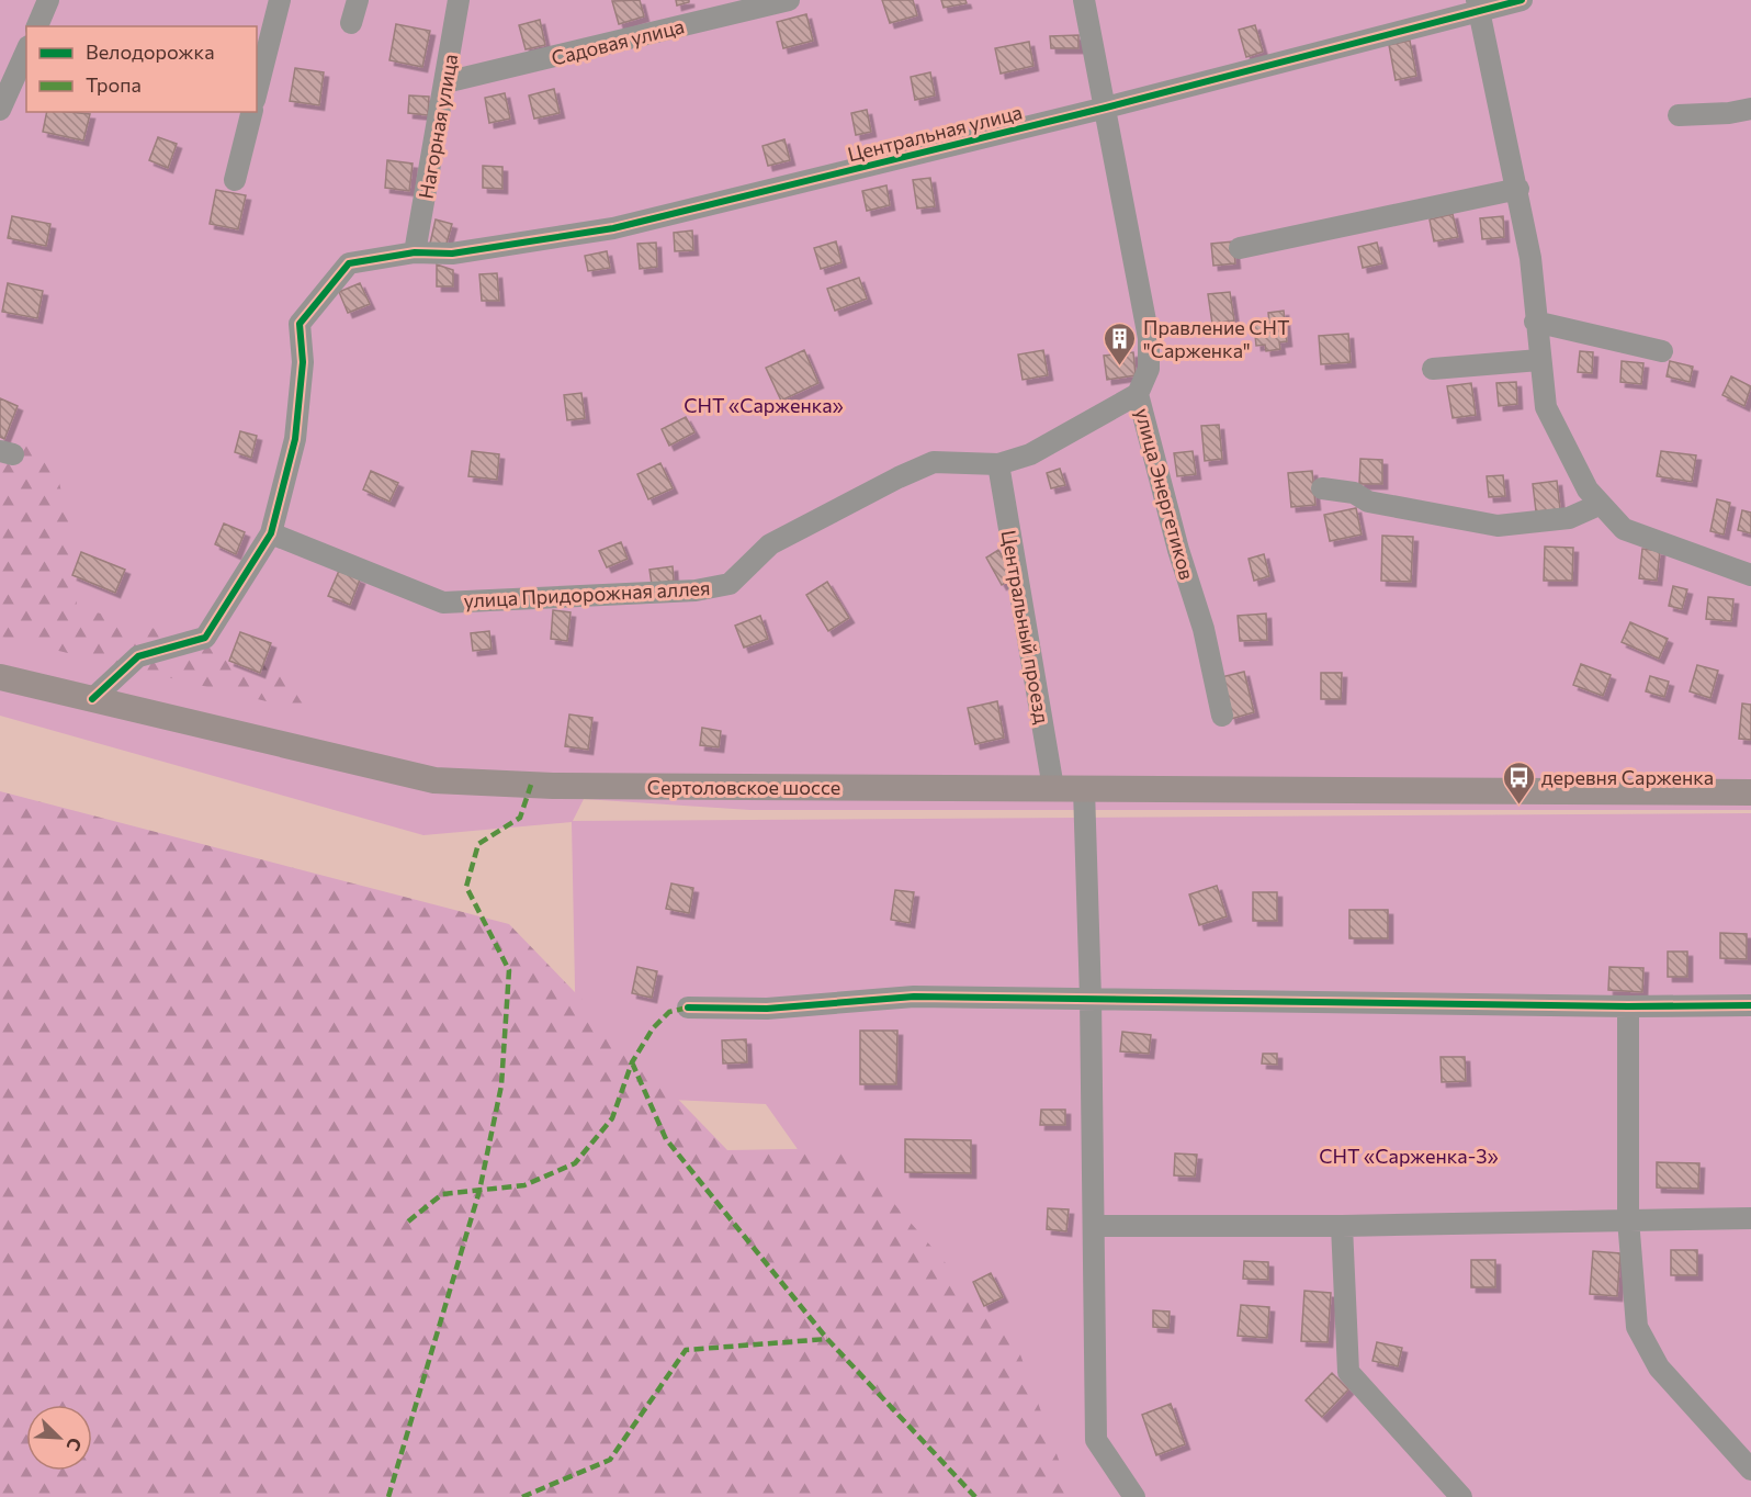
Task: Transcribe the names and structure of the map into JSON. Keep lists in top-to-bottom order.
{
  "streets": {
    "main road": ["Сертоловское шоссе"],
    "street": [
      "Садовая улица",
      "Нагорная улица",
      "Центральная улица",
      "улица Энергетиков",
      "улица Придорожная аллея",
      "Центральный проезд"
    ]
  },
  "crossings": [
    ["Садовая улица", "Нагорная улица"],
    ["Нагорная улица", "Центральная улица"],
    ["Центральная улица", "улица Энергетиков"],
    ["Центральная улица", "улица Придорожная аллея"],
    ["улица Энергетиков", "улица Придорожная аллея"],
    ["улица Придорожная аллея", "Центральный проезд"],
    ["Центральный проезд", "Сертоловское шоссе"]
  ],
  "parks": ["СНТ «Сарженка»", "СНТ «Сарженка-3»"],
  "places": {
    "building": ["Правление СНТ \"Сарженка\""],
    "bus stop": ["деревня Сарженка"]
  },
  "legend": ["Велодорожка", "Тропа"],
  "north": "bottom right"
}
